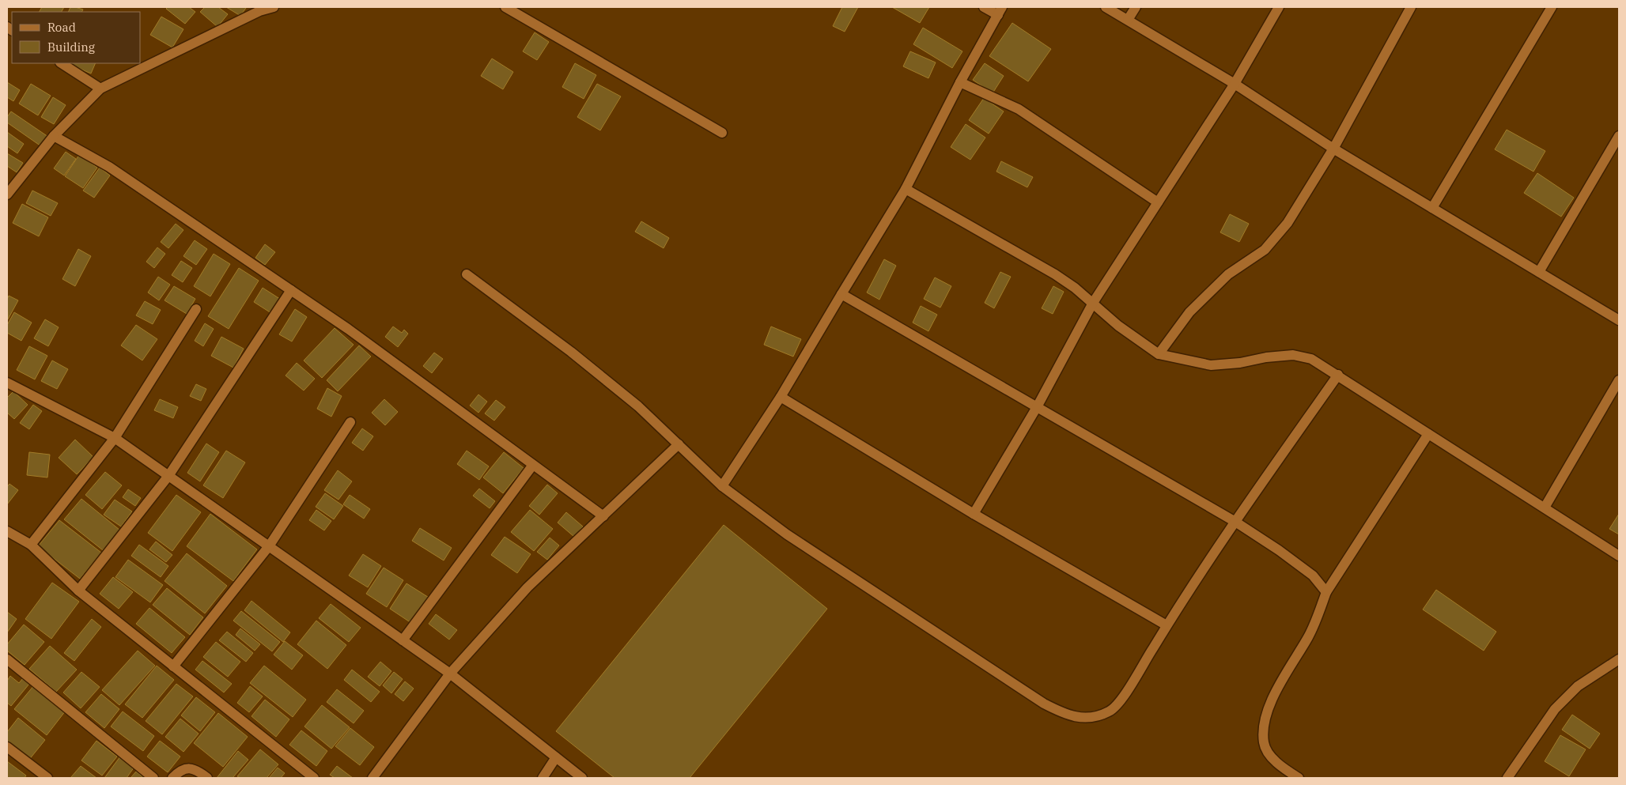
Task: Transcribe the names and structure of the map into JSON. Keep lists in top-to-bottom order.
{
  "legend": ["Road", "Building"]
}
